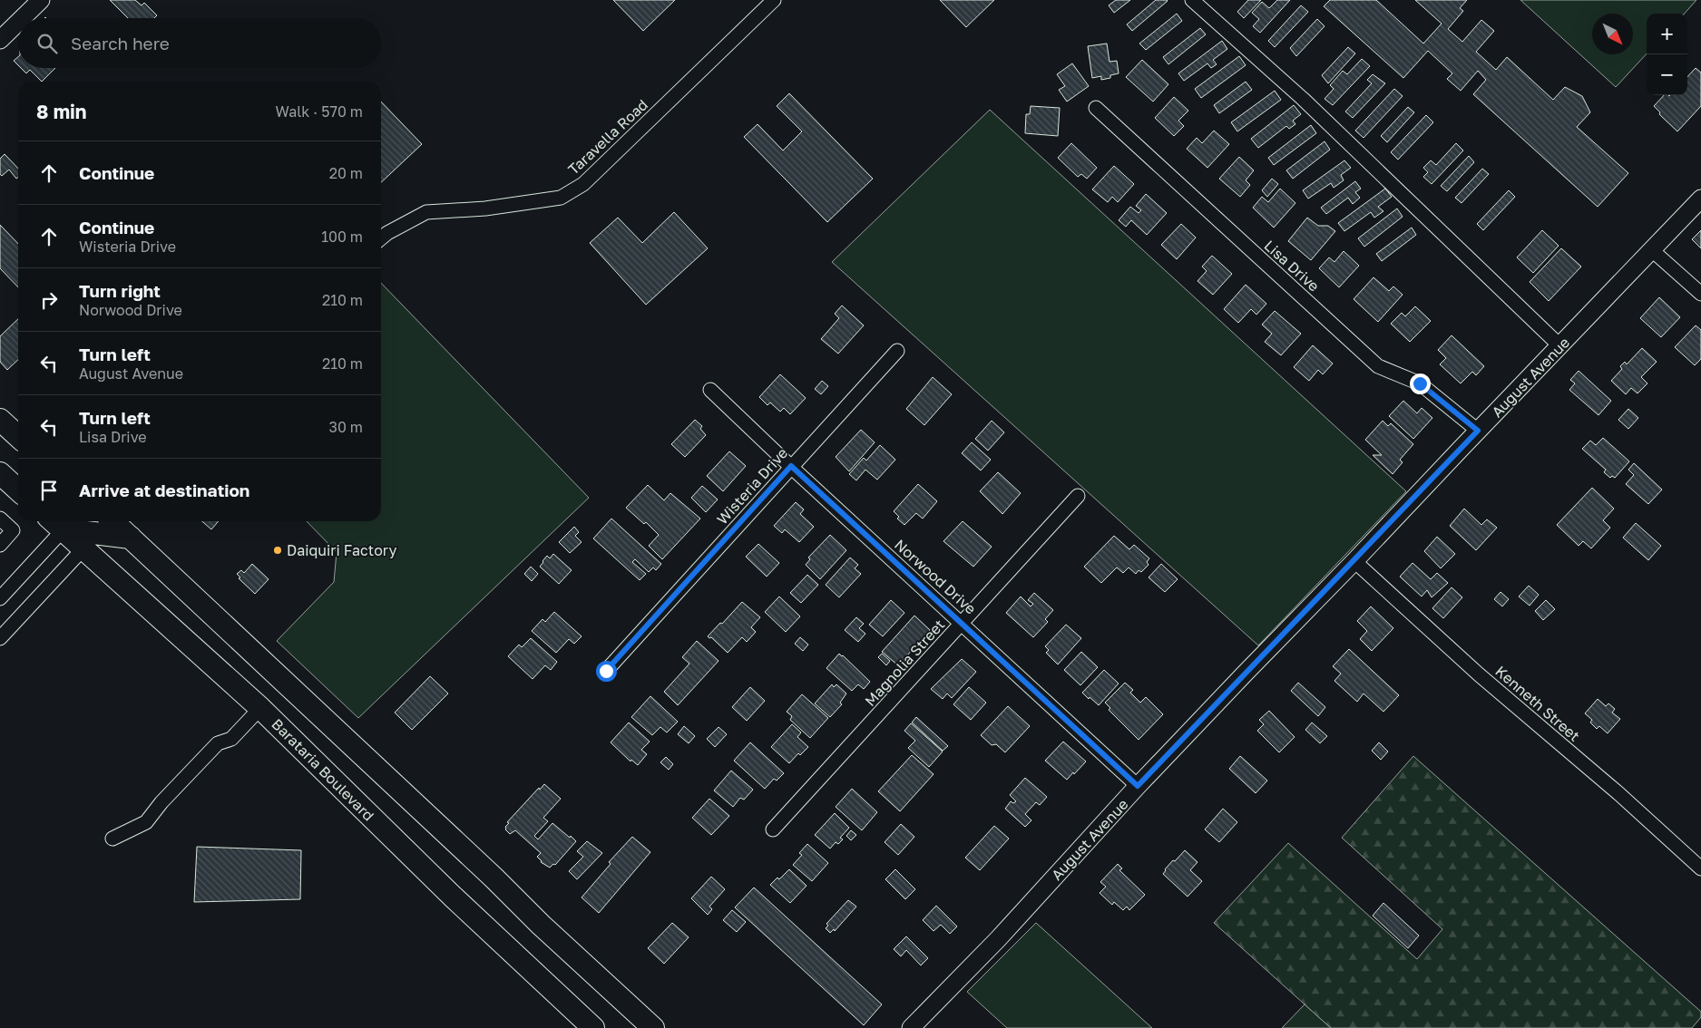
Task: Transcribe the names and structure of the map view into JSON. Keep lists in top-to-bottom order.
{
  "streets": {
    "main road": ["Barataria Boulevard"],
    "street": [
      "Taravella Road",
      "Lisa Drive",
      "August Avenue",
      "Wisteria Drive",
      "Norwood Drive",
      "Magnolia Street",
      "Kenneth Street"
    ]
  },
  "crossings": [
    ["Lisa Drive", "August Avenue"],
    ["August Avenue", "Norwood Drive"],
    ["August Avenue", "Kenneth Street"],
    ["Wisteria Drive", "Norwood Drive"],
    ["Norwood Drive", "Magnolia Street"]
  ],
  "places": ["Daiquiri Factory"],
  "north": "bottom right",
  "page": {
    "map_buttons": ["+", "−"],
    "search": "Search here",
    "heading": ["8 min", "Walk · 570 m"],
    "list": [
      ["Continue", "20 m"],
      ["Continue", "Wisteria Drive", "100 m"],
      ["Turn right", "Norwood Drive", "210 m"],
      ["Turn left", "August Avenue", "210 m"],
      ["Turn left", "Lisa Drive", "30 m"],
      "Arrive at destination"
    ]
  }
}
